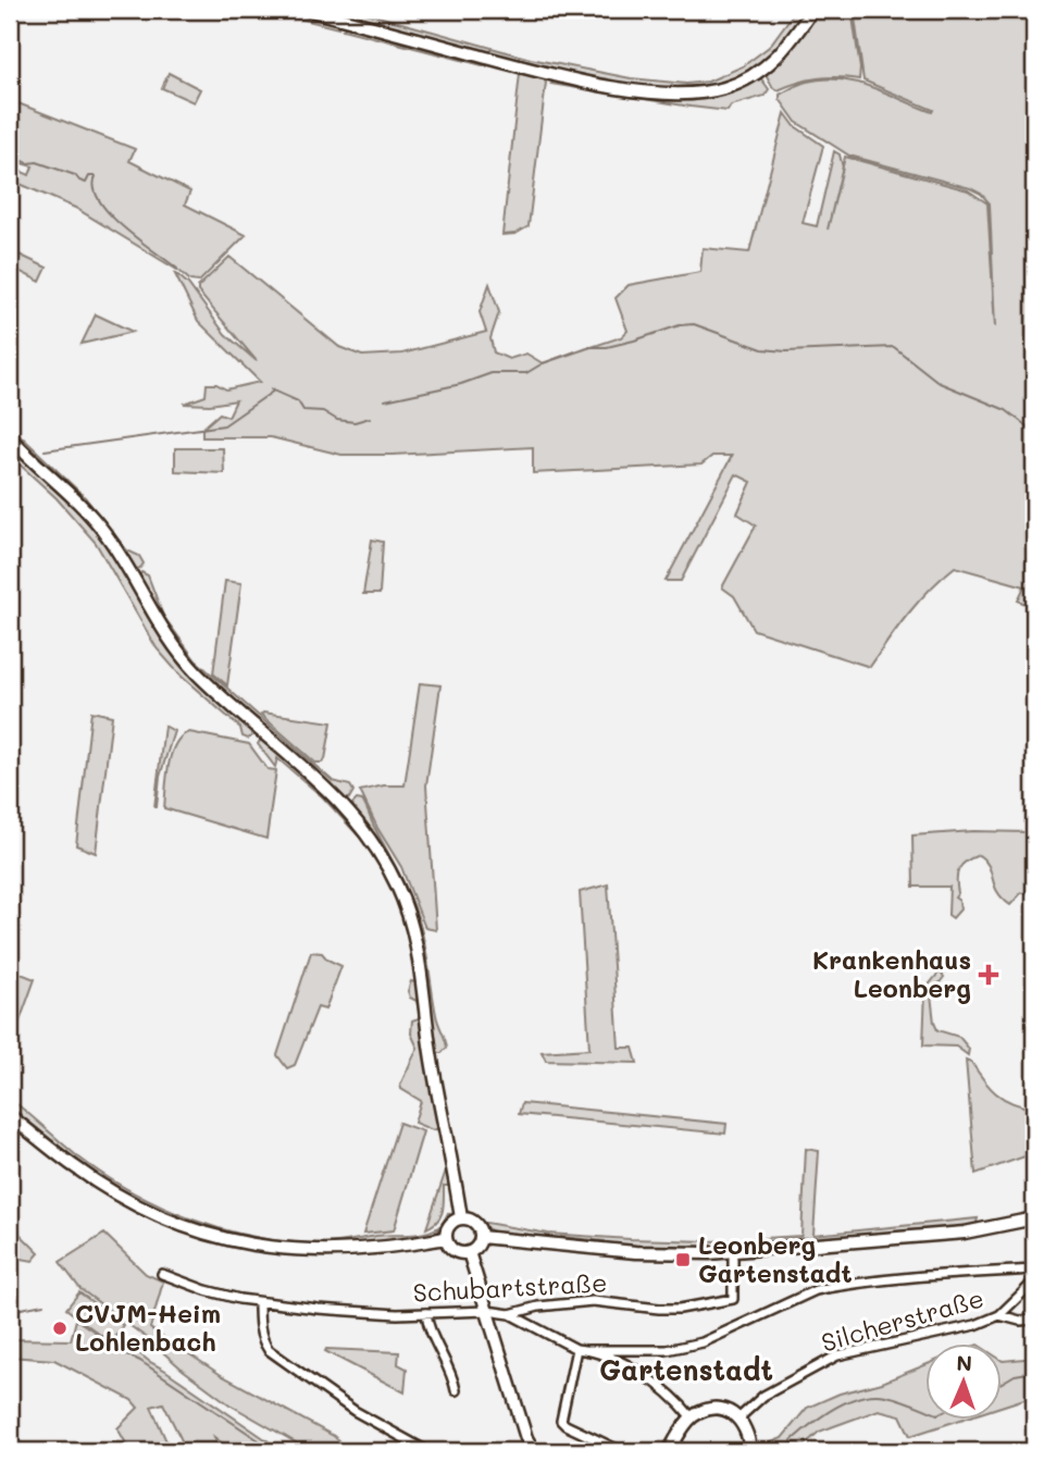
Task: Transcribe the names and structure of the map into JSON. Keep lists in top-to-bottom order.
{
  "streets": {
    "street": ["Schubartstraße", "Silcherstraße"]
  },
  "districts": ["Gartenstadt"],
  "places": {
    "health": ["Krankenhaus Leonberg"],
    "transit": ["Leonberg Gartenstadt"],
    "other": ["CVJM-Heim Lohlenbach"]
  },
  "north": "top"
}
